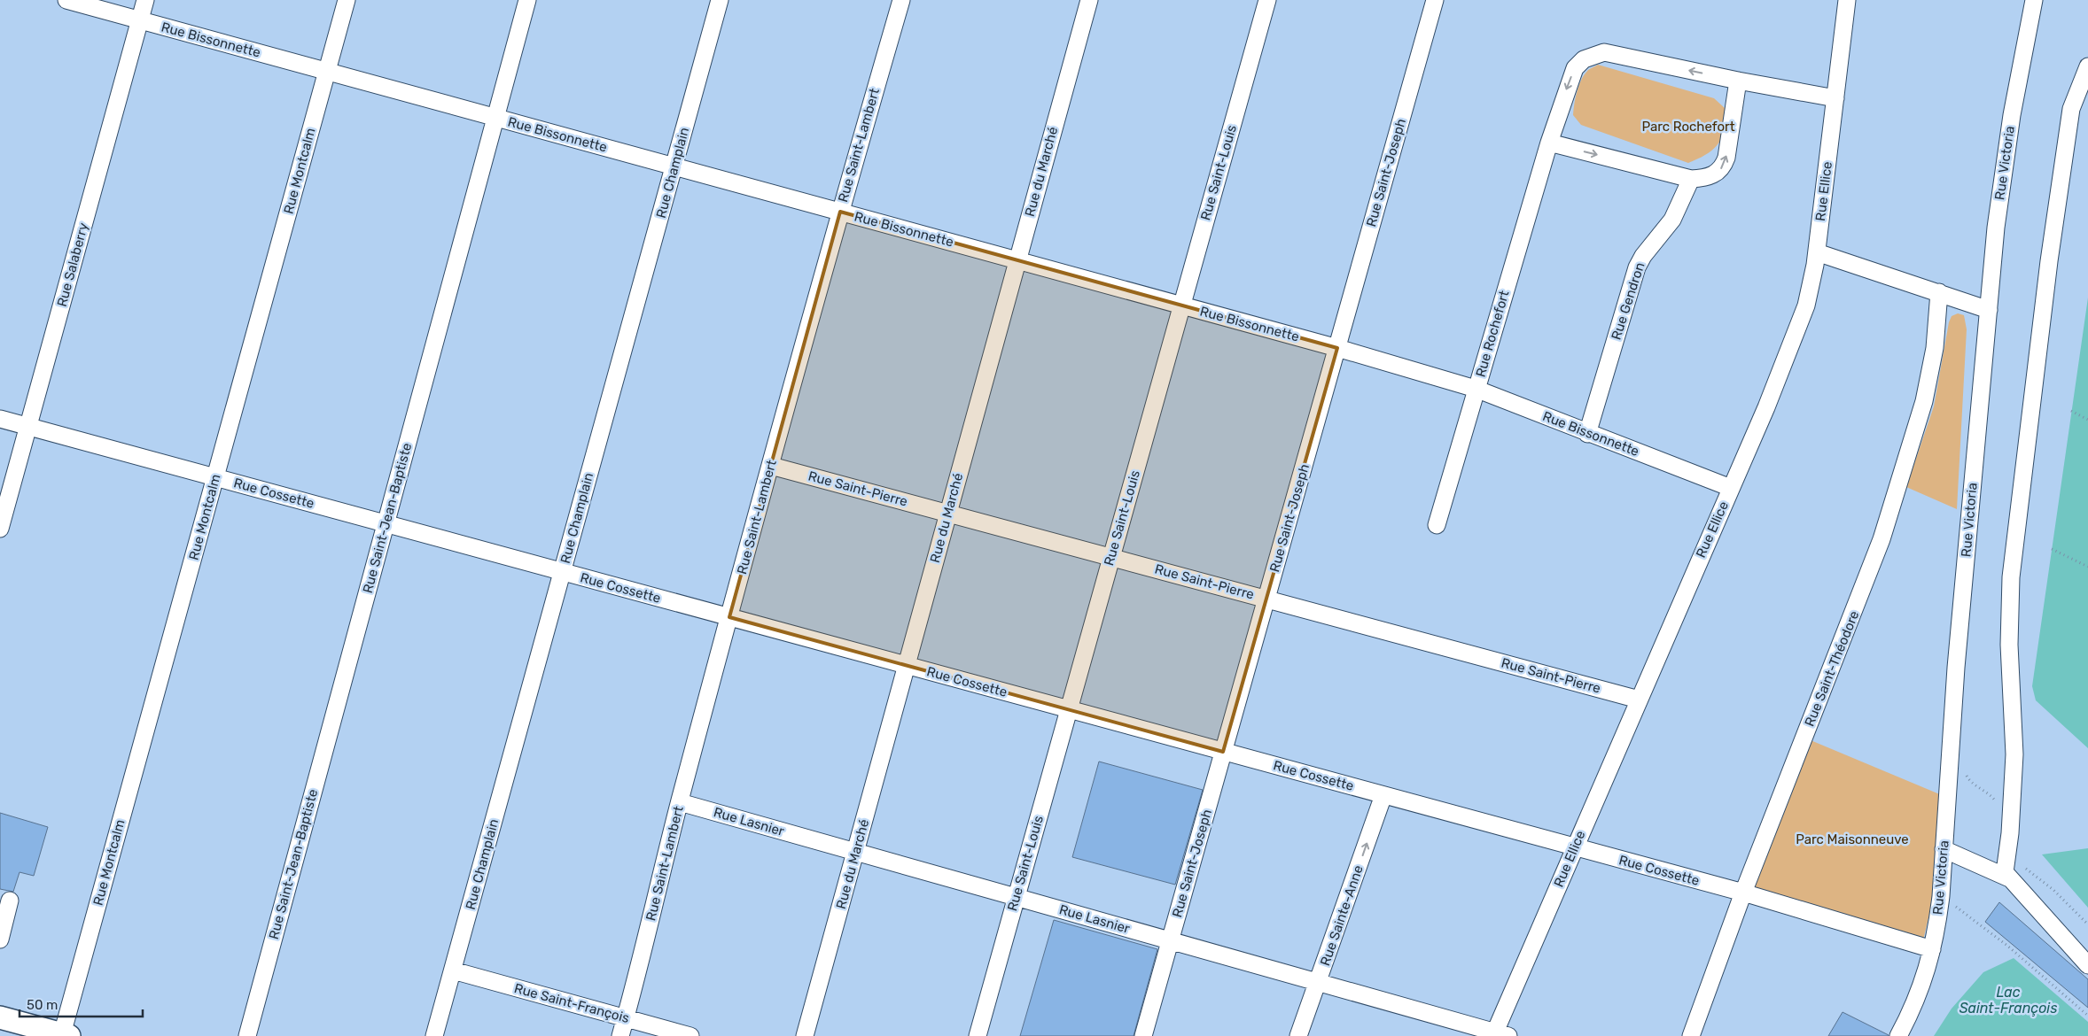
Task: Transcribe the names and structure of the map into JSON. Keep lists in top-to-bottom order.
{
  "streets": {
    "street": [
      "Rue Bissonnette",
      "Rue Saint-Lambert",
      "Rue Victoria",
      "Rue Montcalm",
      "Rue du Marché",
      "Rue Champlain",
      "Rue Saint-Louis",
      "Rue Saint-Joseph",
      "Rue Ellice",
      "Rue Salaberry",
      "Rue Gendron",
      "Rue Rochefort",
      "Rue Saint-Pierre",
      "Rue Cossette",
      "Rue Saint-Jean-Baptiste",
      "Rue Saint-Théodore",
      "Rue Lasnier",
      "Rue Sainte-Anne",
      "Rue Saint-François"
    ]
  },
  "crossings": [
    ["Rue Bissonnette", "Rue Saint-Lambert"],
    ["Rue Bissonnette", "Rue Montcalm"],
    ["Rue Bissonnette", "Rue du Marché"],
    ["Rue Bissonnette", "Rue Champlain"],
    ["Rue Bissonnette", "Rue Saint-Louis"],
    ["Rue Bissonnette", "Rue Saint-Joseph"],
    ["Rue Bissonnette", "Rue Ellice"],
    ["Rue Bissonnette", "Rue Salaberry"],
    ["Rue Bissonnette", "Rue Gendron"],
    ["Rue Bissonnette", "Rue Rochefort"],
    ["Rue Bissonnette", "Rue Saint-Jean-Baptiste"],
    ["Rue Saint-Lambert", "Rue Saint-Pierre"],
    ["Rue Saint-Lambert", "Rue Cossette"],
    ["Rue Saint-Lambert", "Rue Lasnier"],
    ["Rue Saint-Lambert", "Rue Saint-François"],
    ["Rue Victoria", "Rue Cossette"],
    ["Rue Montcalm", "Rue Cossette"],
    ["Rue du Marché", "Rue Saint-Pierre"],
    ["Rue du Marché", "Rue Cossette"],
    ["Rue du Marché", "Rue Lasnier"],
    ["Rue Champlain", "Rue Cossette"],
    ["Rue Champlain", "Rue Saint-François"],
    ["Rue Saint-Louis", "Rue Saint-Pierre"],
    ["Rue Saint-Louis", "Rue Cossette"],
    ["Rue Saint-Louis", "Rue Lasnier"],
    ["Rue Saint-Joseph", "Rue Saint-Pierre"],
    ["Rue Saint-Joseph", "Rue Cossette"],
    ["Rue Saint-Joseph", "Rue Lasnier"],
    ["Rue Ellice", "Rue Rochefort"],
    ["Rue Ellice", "Rue Saint-Pierre"],
    ["Rue Ellice", "Rue Cossette"],
    ["Rue Ellice", "Rue Lasnier"],
    ["Rue Salaberry", "Rue Cossette"],
    ["Rue Cossette", "Rue Saint-Jean-Baptiste"],
    ["Rue Cossette", "Rue Saint-Théodore"],
    ["Rue Cossette", "Rue Sainte-Anne"],
    ["Rue Lasnier", "Rue Sainte-Anne"]
  ],
  "one_way": ["Rue Sainte-Anne"],
  "water": ["Lac Saint-François"],
  "parks": ["Parc Rochefort", "Parc Maisonneuve"],
  "scale_bar": "50 m"
}
